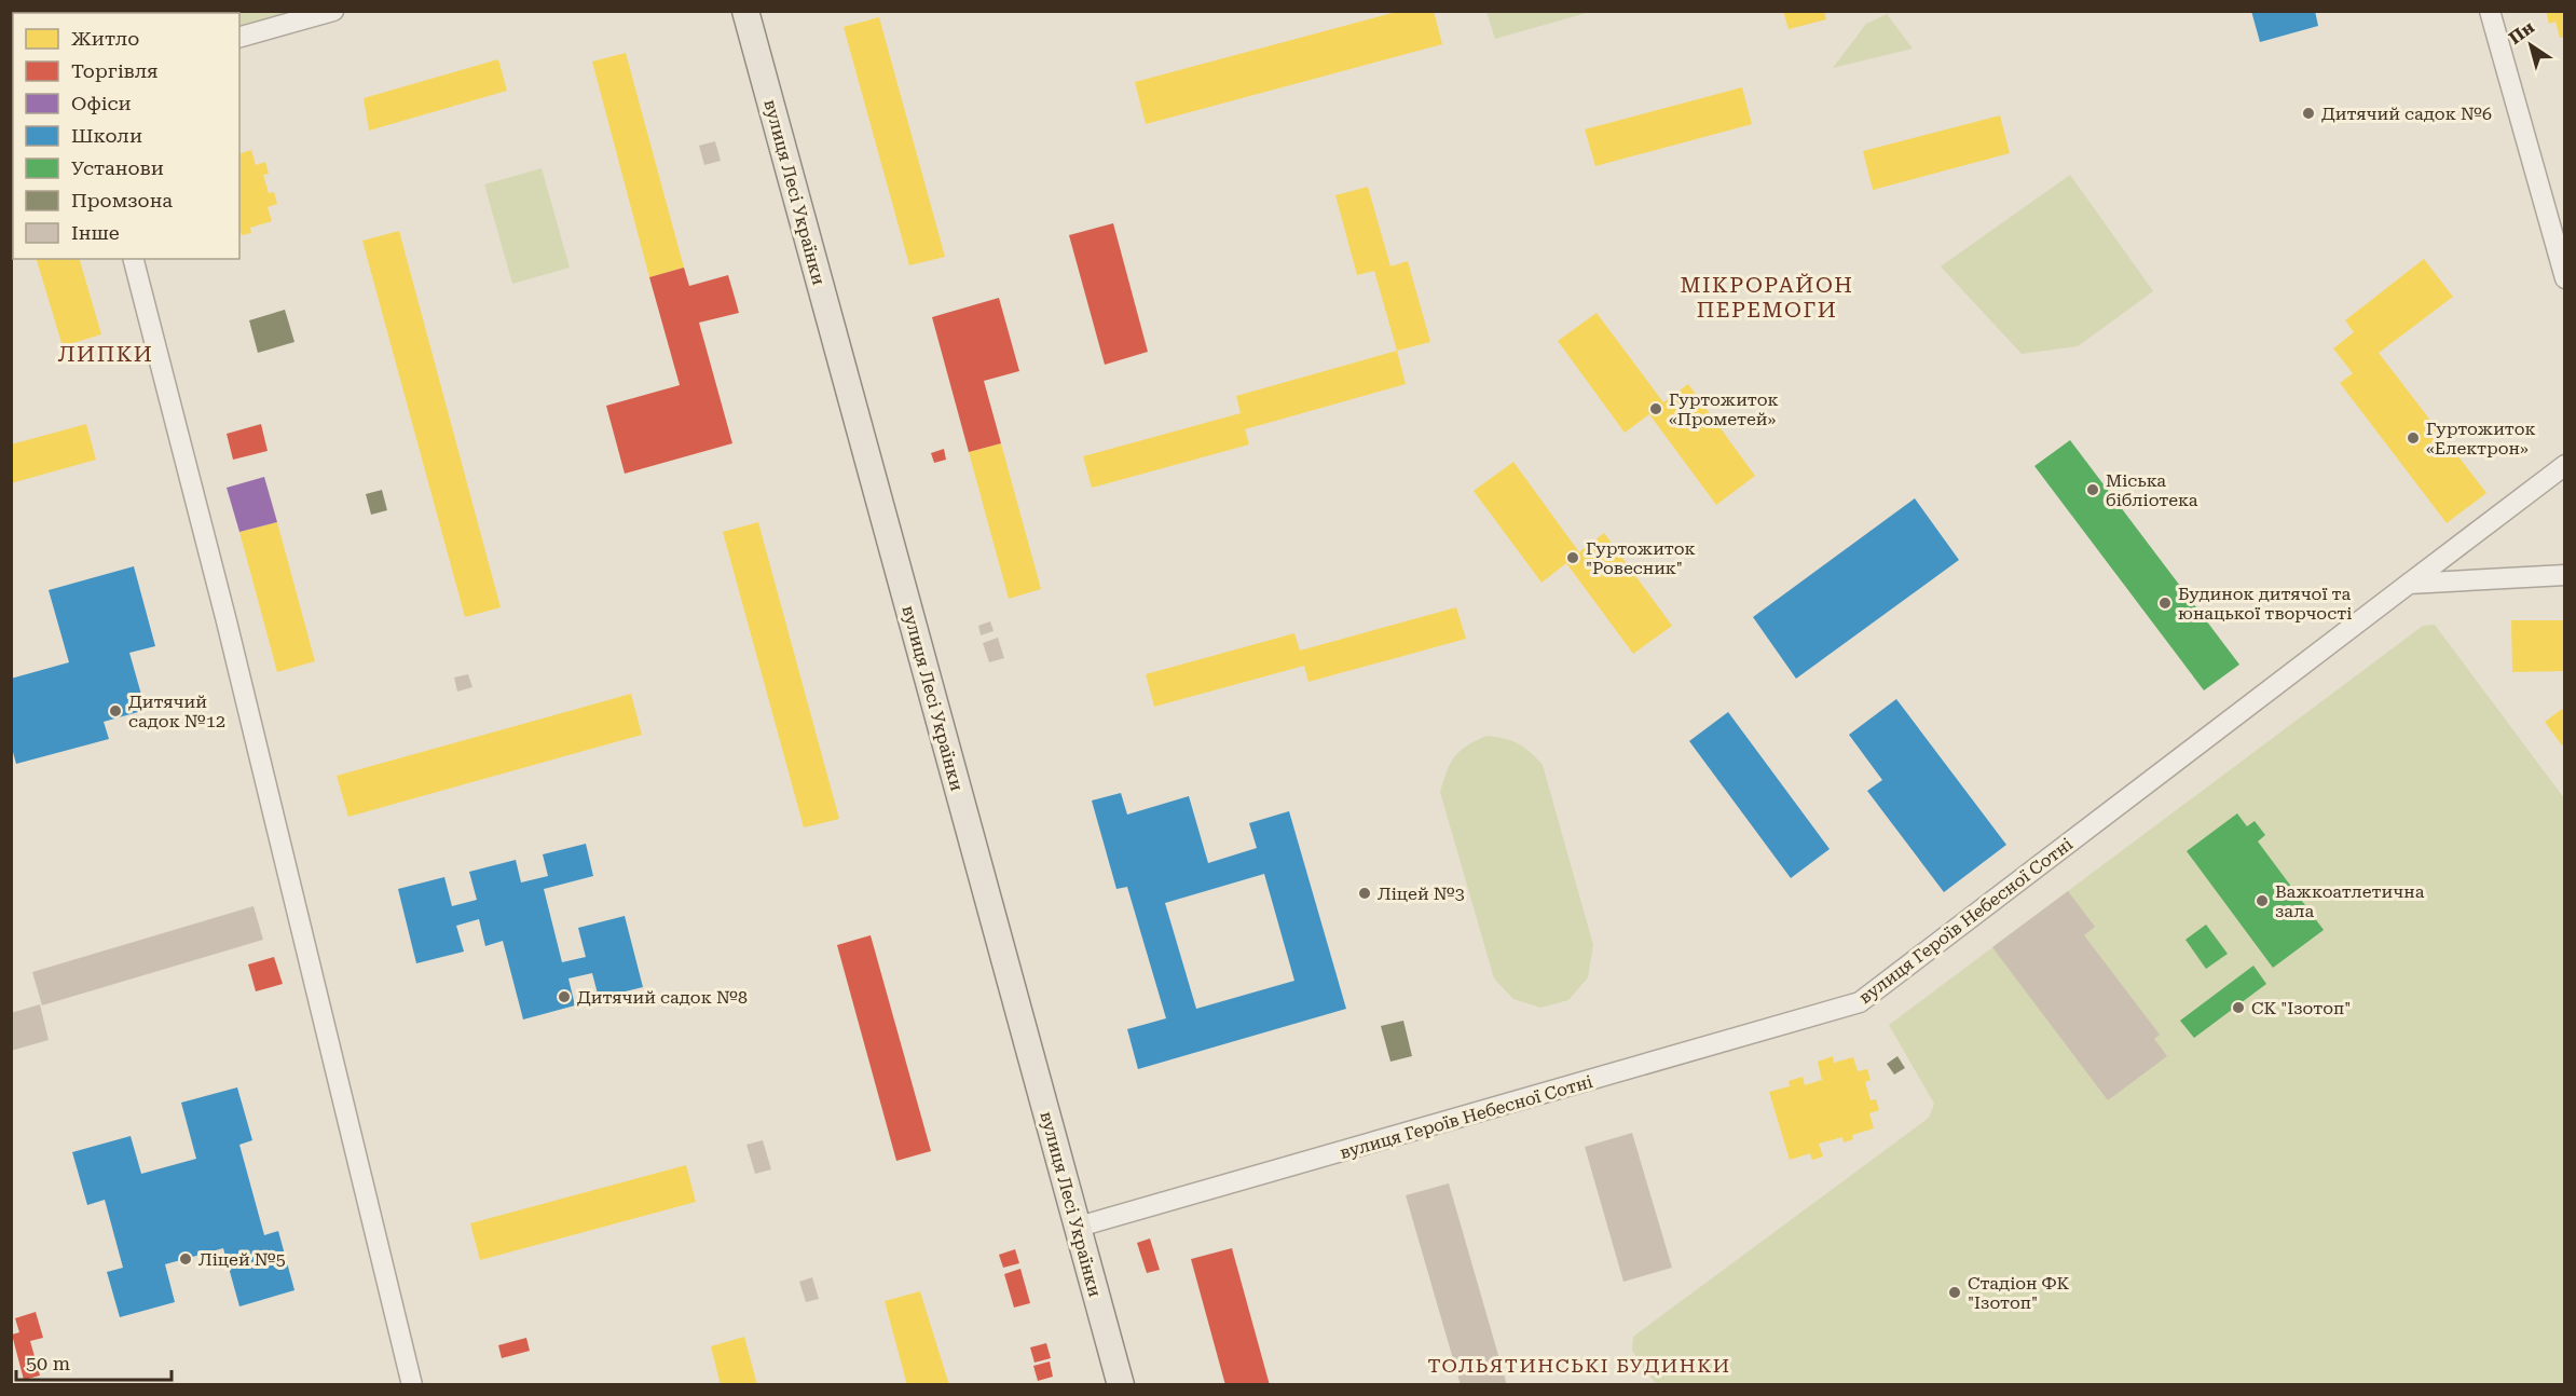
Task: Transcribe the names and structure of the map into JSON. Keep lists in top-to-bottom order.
{
  "streets": {
    "main road": ["вулиця Лесі Українки"],
    "street": ["вулиця Героїв Небесної Сотні"]
  },
  "crossings": [
    ["вулиця Лесі Українки", "вулиця Героїв Небесної Сотні"]
  ],
  "districts": ["МІКРОРАЙОН ПЕРЕМОГИ", "ЛИПКИ", "ТОЛЬЯТИНСЬКІ БУДИНКИ"],
  "places": [
    "Дитячий садок №6",
    "Гуртожиток «Прометей»",
    "Гуртожиток «Електрон»",
    "Міська бібліотека",
    "Гуртожиток \"Ровесник\"",
    "Будинок дитячої та юнацької творчості",
    "Дитячий садок №12",
    "Ліцей №3",
    "Важкоатлетична зала",
    "Дитячий садок №8",
    "СК \"Ізотоп\"",
    "Ліцей №5",
    "Стадіон ФК \"Ізотоп\""
  ],
  "legend": [
    "Житло",
    "Торгівля",
    "Офіси",
    "Школи",
    "Установи",
    "Промзона",
    "Інше"
  ],
  "scale_bar": "50 m",
  "north": "top left"
}
